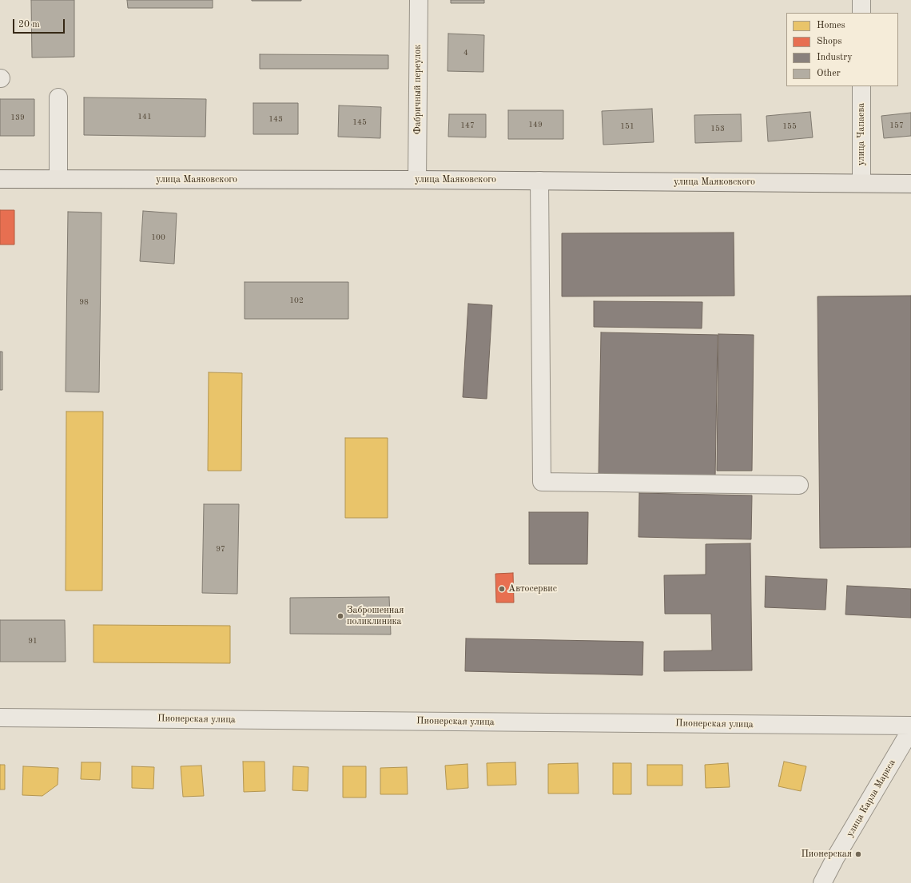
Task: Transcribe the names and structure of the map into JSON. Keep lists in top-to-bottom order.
{
  "streets": {
    "main road": ["улица Маяковского"],
    "street": [
      "Фабричный переулок",
      "улица Чапаева",
      "Пионерская улица",
      "улица Карла Маркса"
    ]
  },
  "crossings": [
    ["Фабричный переулок", "улица Маяковского"],
    ["улица Чапаева", "улица Маяковского"]
  ],
  "places": ["Автосервис", "Заброшенная поликлиника", "Пионерская"],
  "house_numbers": [
    "4",
    "141",
    "139",
    "143",
    "145",
    "149",
    "147",
    "157",
    "151",
    "155",
    "153",
    "100",
    "102",
    "98",
    "97",
    "91"
  ],
  "legend": [
    "Homes",
    "Shops",
    "Industry",
    "Other"
  ],
  "scale_bar": "20 m"
}
